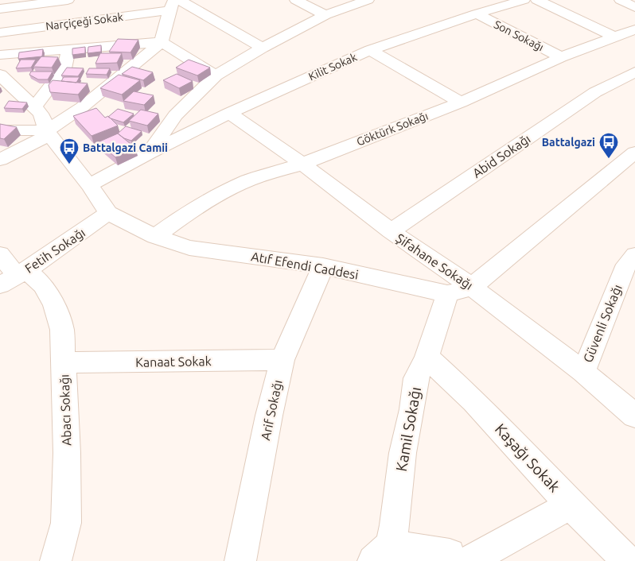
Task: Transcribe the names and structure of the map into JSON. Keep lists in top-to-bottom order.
{
  "streets": {
    "street": [
      "Narçiçeği Sokak",
      "Son Sokağı",
      "Kilit Sokak",
      "Göktürk Sokağı",
      "Abid Sokağı",
      "Fetih Sokağı",
      "Şifahane Sokağı",
      "Atıf Efendi Caddesi",
      "Güvenli Sokağı",
      "Kanaat Sokak",
      "Abacı Sokağı",
      "Arif Sokağı",
      "Kamil Sokağı",
      "Kaşağı Sokak"
    ]
  },
  "crossings": [
    ["Son Sokağı", "Kilit Sokak"],
    ["Son Sokağı", "Göktürk Sokağı"],
    ["Kilit Sokak", "Şifahane Sokağı"],
    ["Kilit Sokak", "Atıf Efendi Caddesi"],
    ["Göktürk Sokağı", "Şifahane Sokağı"],
    ["Göktürk Sokağı", "Atıf Efendi Caddesi"],
    ["Abid Sokağı", "Şifahane Sokağı"],
    ["Fetih Sokağı", "Atıf Efendi Caddesi"],
    ["Fetih Sokağı", "Abacı Sokağı"],
    ["Şifahane Sokağı", "Atıf Efendi Caddesi"],
    ["Şifahane Sokağı", "Güvenli Sokağı"],
    ["Şifahane Sokağı", "Kamil Sokağı"],
    ["Atıf Efendi Caddesi", "Arif Sokağı"],
    ["Atıf Efendi Caddesi", "Kamil Sokağı"],
    ["Kanaat Sokak", "Abacı Sokağı"],
    ["Kanaat Sokak", "Arif Sokağı"],
    ["Kamil Sokağı", "Kaşağı Sokak"]
  ],
  "places": {
    "bus stop": ["Battalgazi", "Battalgazi Camii"]
  }
}
